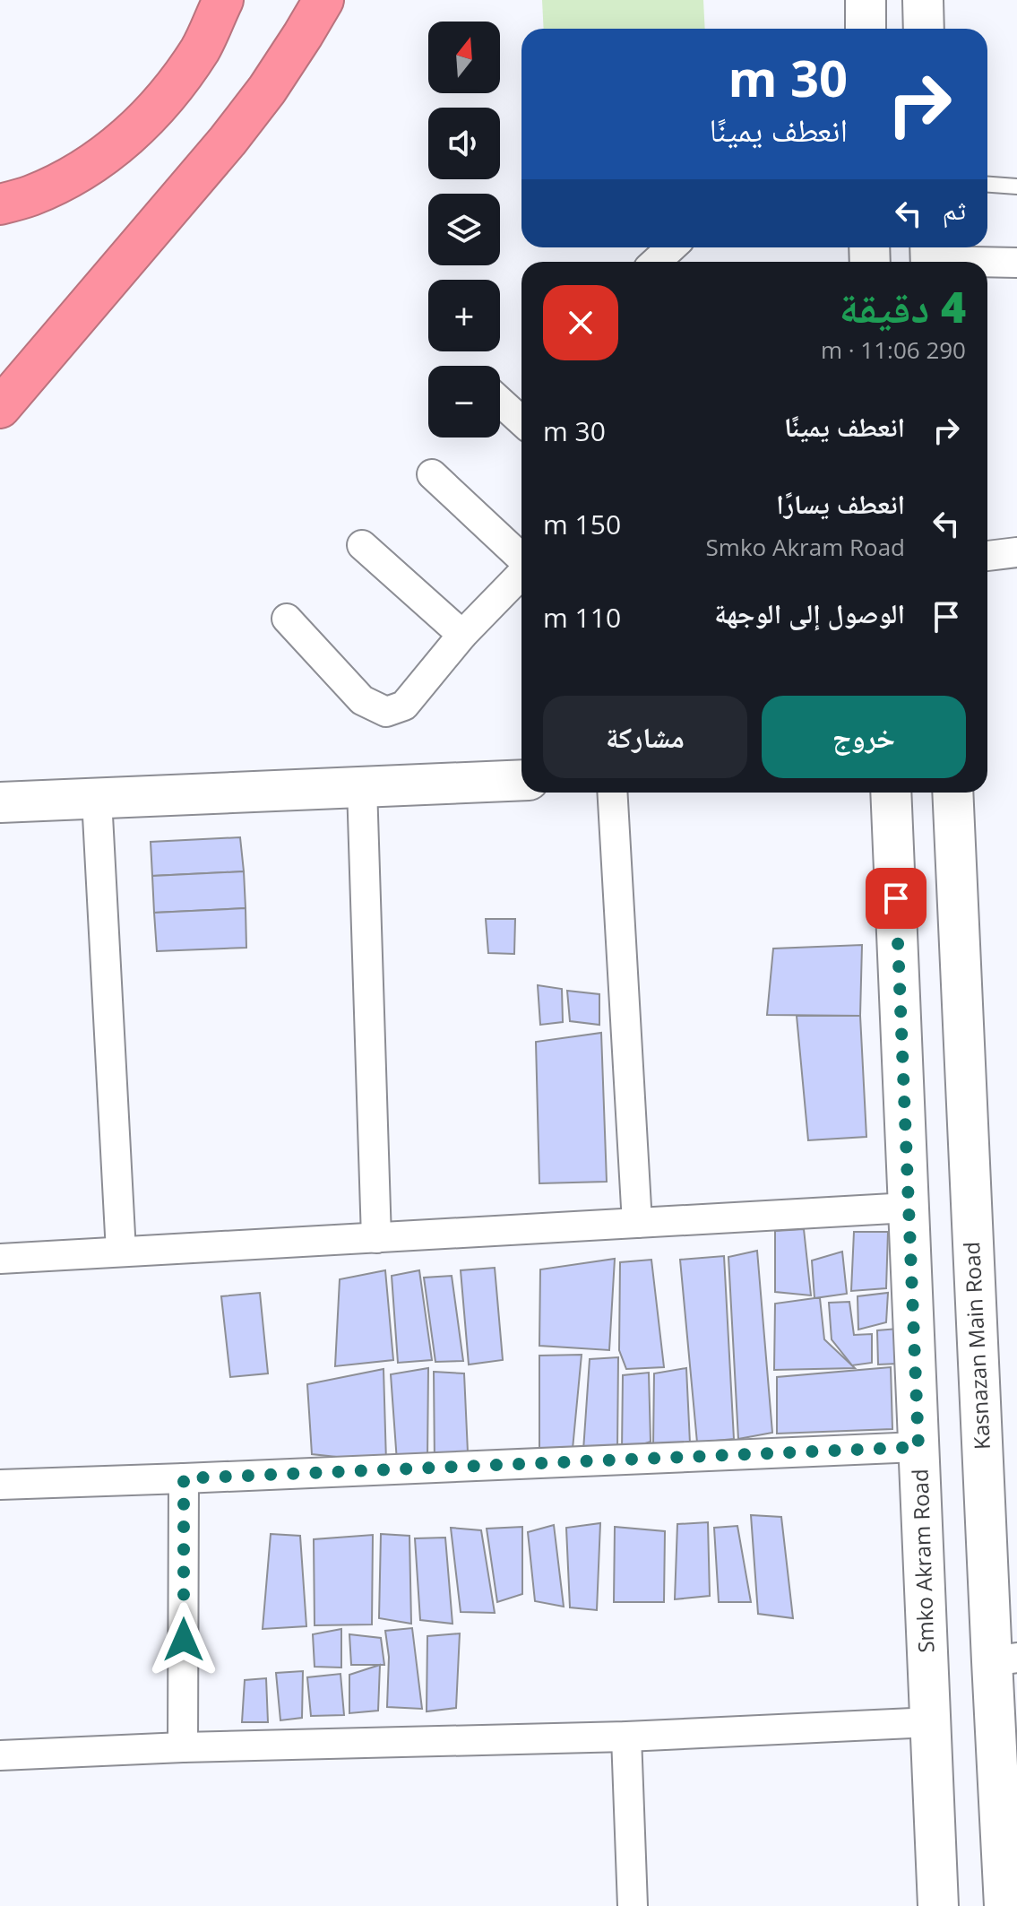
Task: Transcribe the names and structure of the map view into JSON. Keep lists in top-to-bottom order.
{
  "streets": {
    "street": ["Kasnazan Main Road", "Smko Akram Road"]
  },
  "north": "top",
  "page": {
    "map_buttons": ["+", "−"],
    "turn": ["30 m", "انعطف يمينًا"],
    "then": "ثم",
    "heading": ["4 دقيقة", "290 m · 11:06"],
    "list": [
      {
        "name": "انعطف يمينًا",
        "value": "30 m"
      },
      {
        "name": "انعطف يسارًا",
        "note": "Smko Akram Road",
        "value": "150 m"
      },
      {
        "name": "الوصول إلى الوجهة",
        "value": "110 m"
      }
    ],
    "buttons": ["خروج", "مشاركة"]
  }
}
